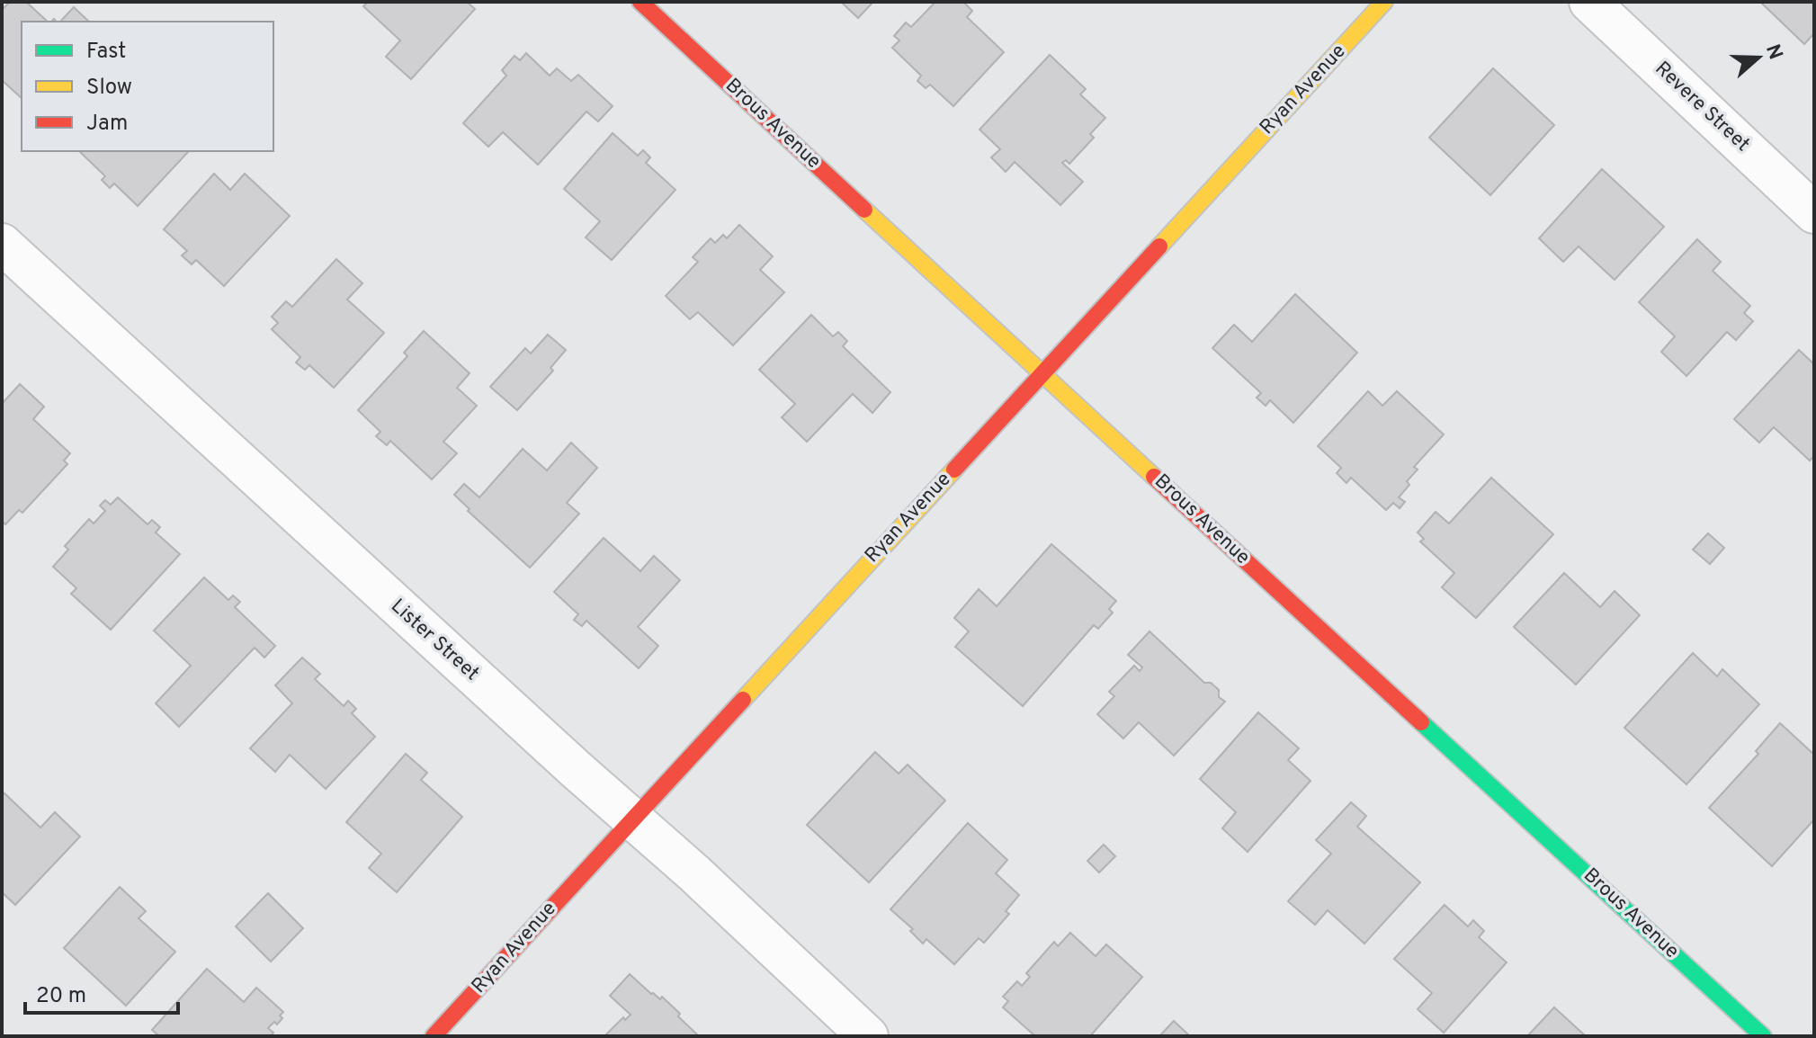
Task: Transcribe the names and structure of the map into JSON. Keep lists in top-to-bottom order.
{
  "streets": {
    "street": [
      "Ryan Avenue",
      "Revere Street",
      "Brous Avenue",
      "Lister Street"
    ]
  },
  "crossings": [
    ["Ryan Avenue", "Brous Avenue"],
    ["Ryan Avenue", "Lister Street"]
  ],
  "legend": ["Fast", "Slow", "Jam"],
  "scale_bar": "20 m",
  "north": "right"
}
